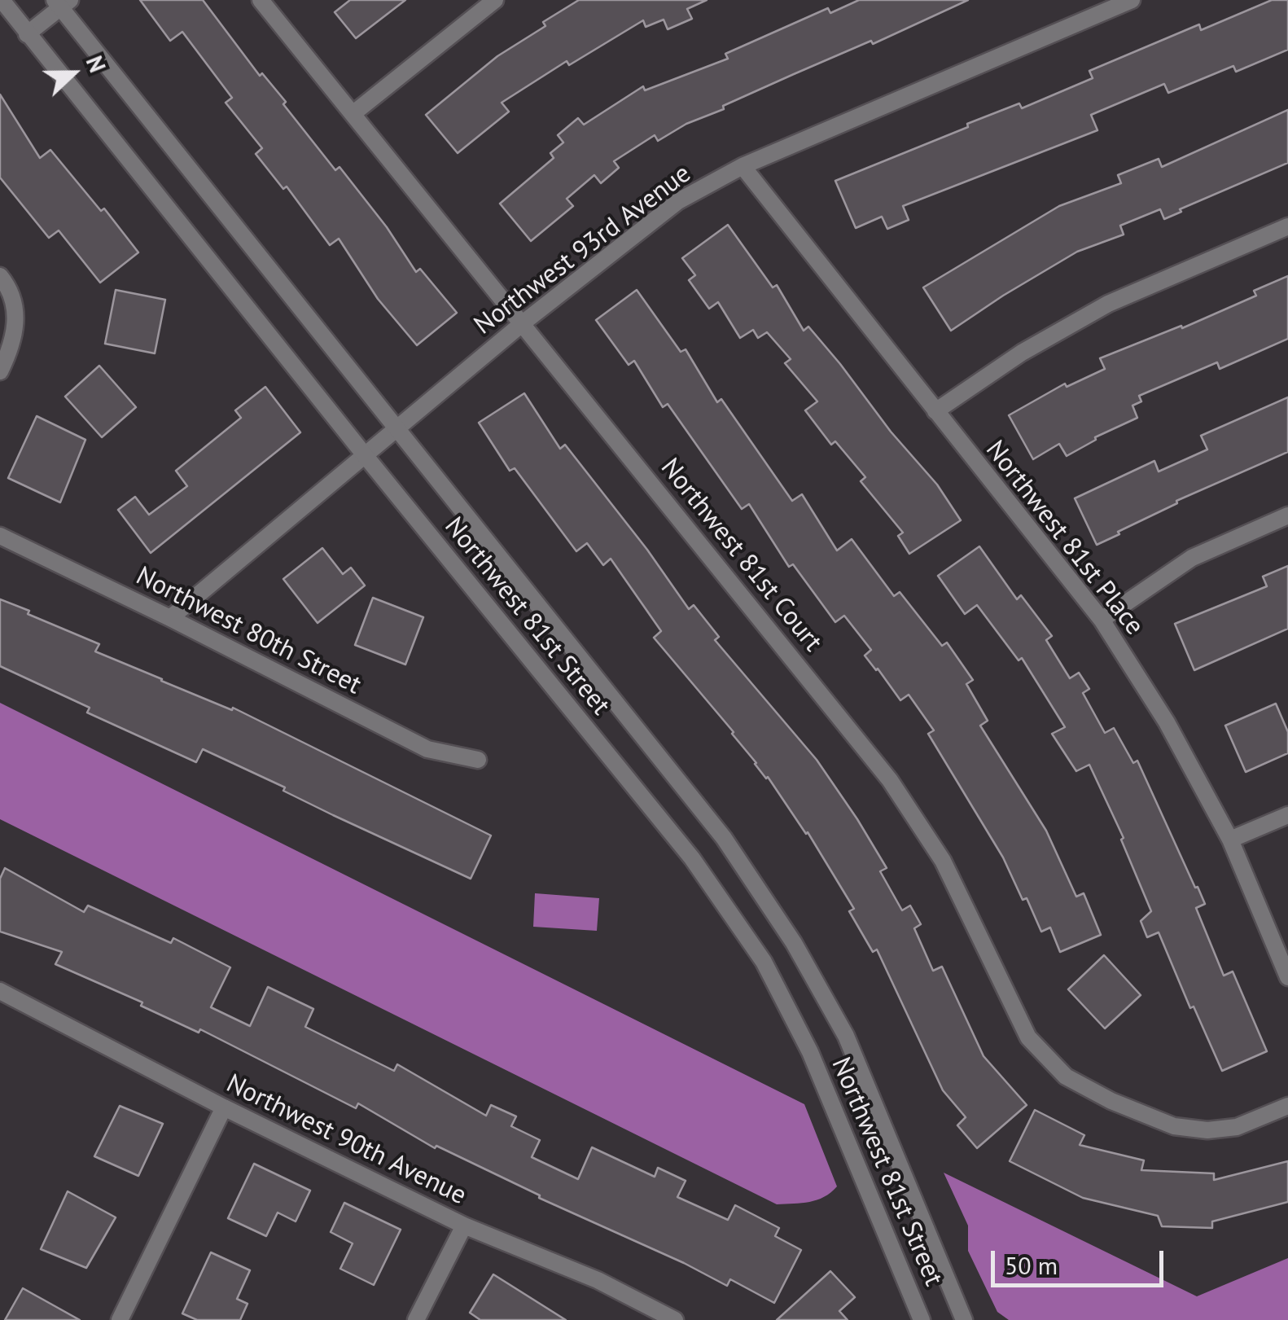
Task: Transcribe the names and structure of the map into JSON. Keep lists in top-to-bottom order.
{
  "streets": {
    "street": [
      "Northwest 93rd Avenue",
      "Northwest 81st Place",
      "Northwest 81st Court",
      "Northwest 81st Street",
      "Northwest 80th Street",
      "Northwest 90th Avenue"
    ]
  },
  "crossings": [
    ["Northwest 93rd Avenue", "Northwest 81st Place"],
    ["Northwest 93rd Avenue", "Northwest 81st Court"],
    ["Northwest 93rd Avenue", "Northwest 81st Street"],
    ["Northwest 93rd Avenue", "Northwest 80th Street"]
  ],
  "scale_bar": "50 m",
  "north": "right"
}
